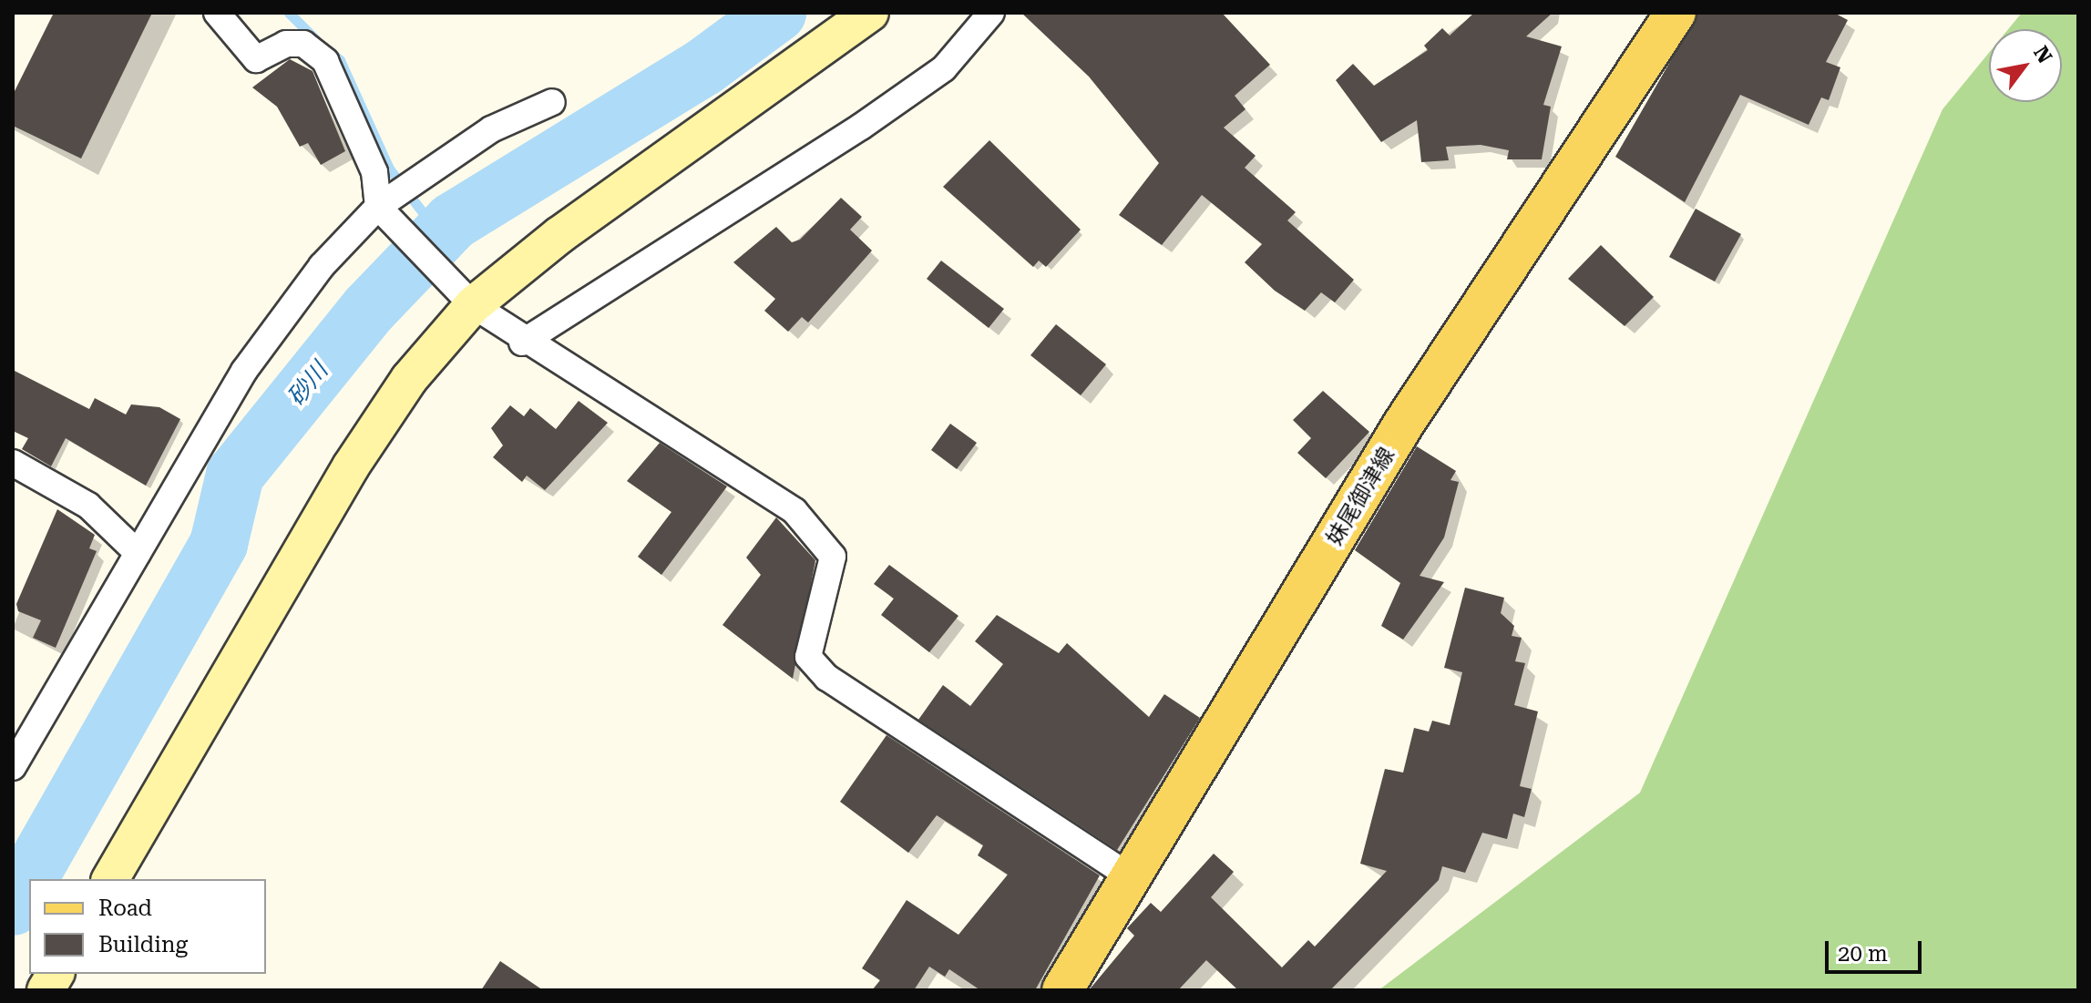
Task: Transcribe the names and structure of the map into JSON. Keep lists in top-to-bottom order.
{
  "streets": {
    "main road": ["妹尾御津線"]
  },
  "water": ["砂川"],
  "legend": ["Road", "Building"],
  "scale_bar": "20 m",
  "north": "top right"
}
